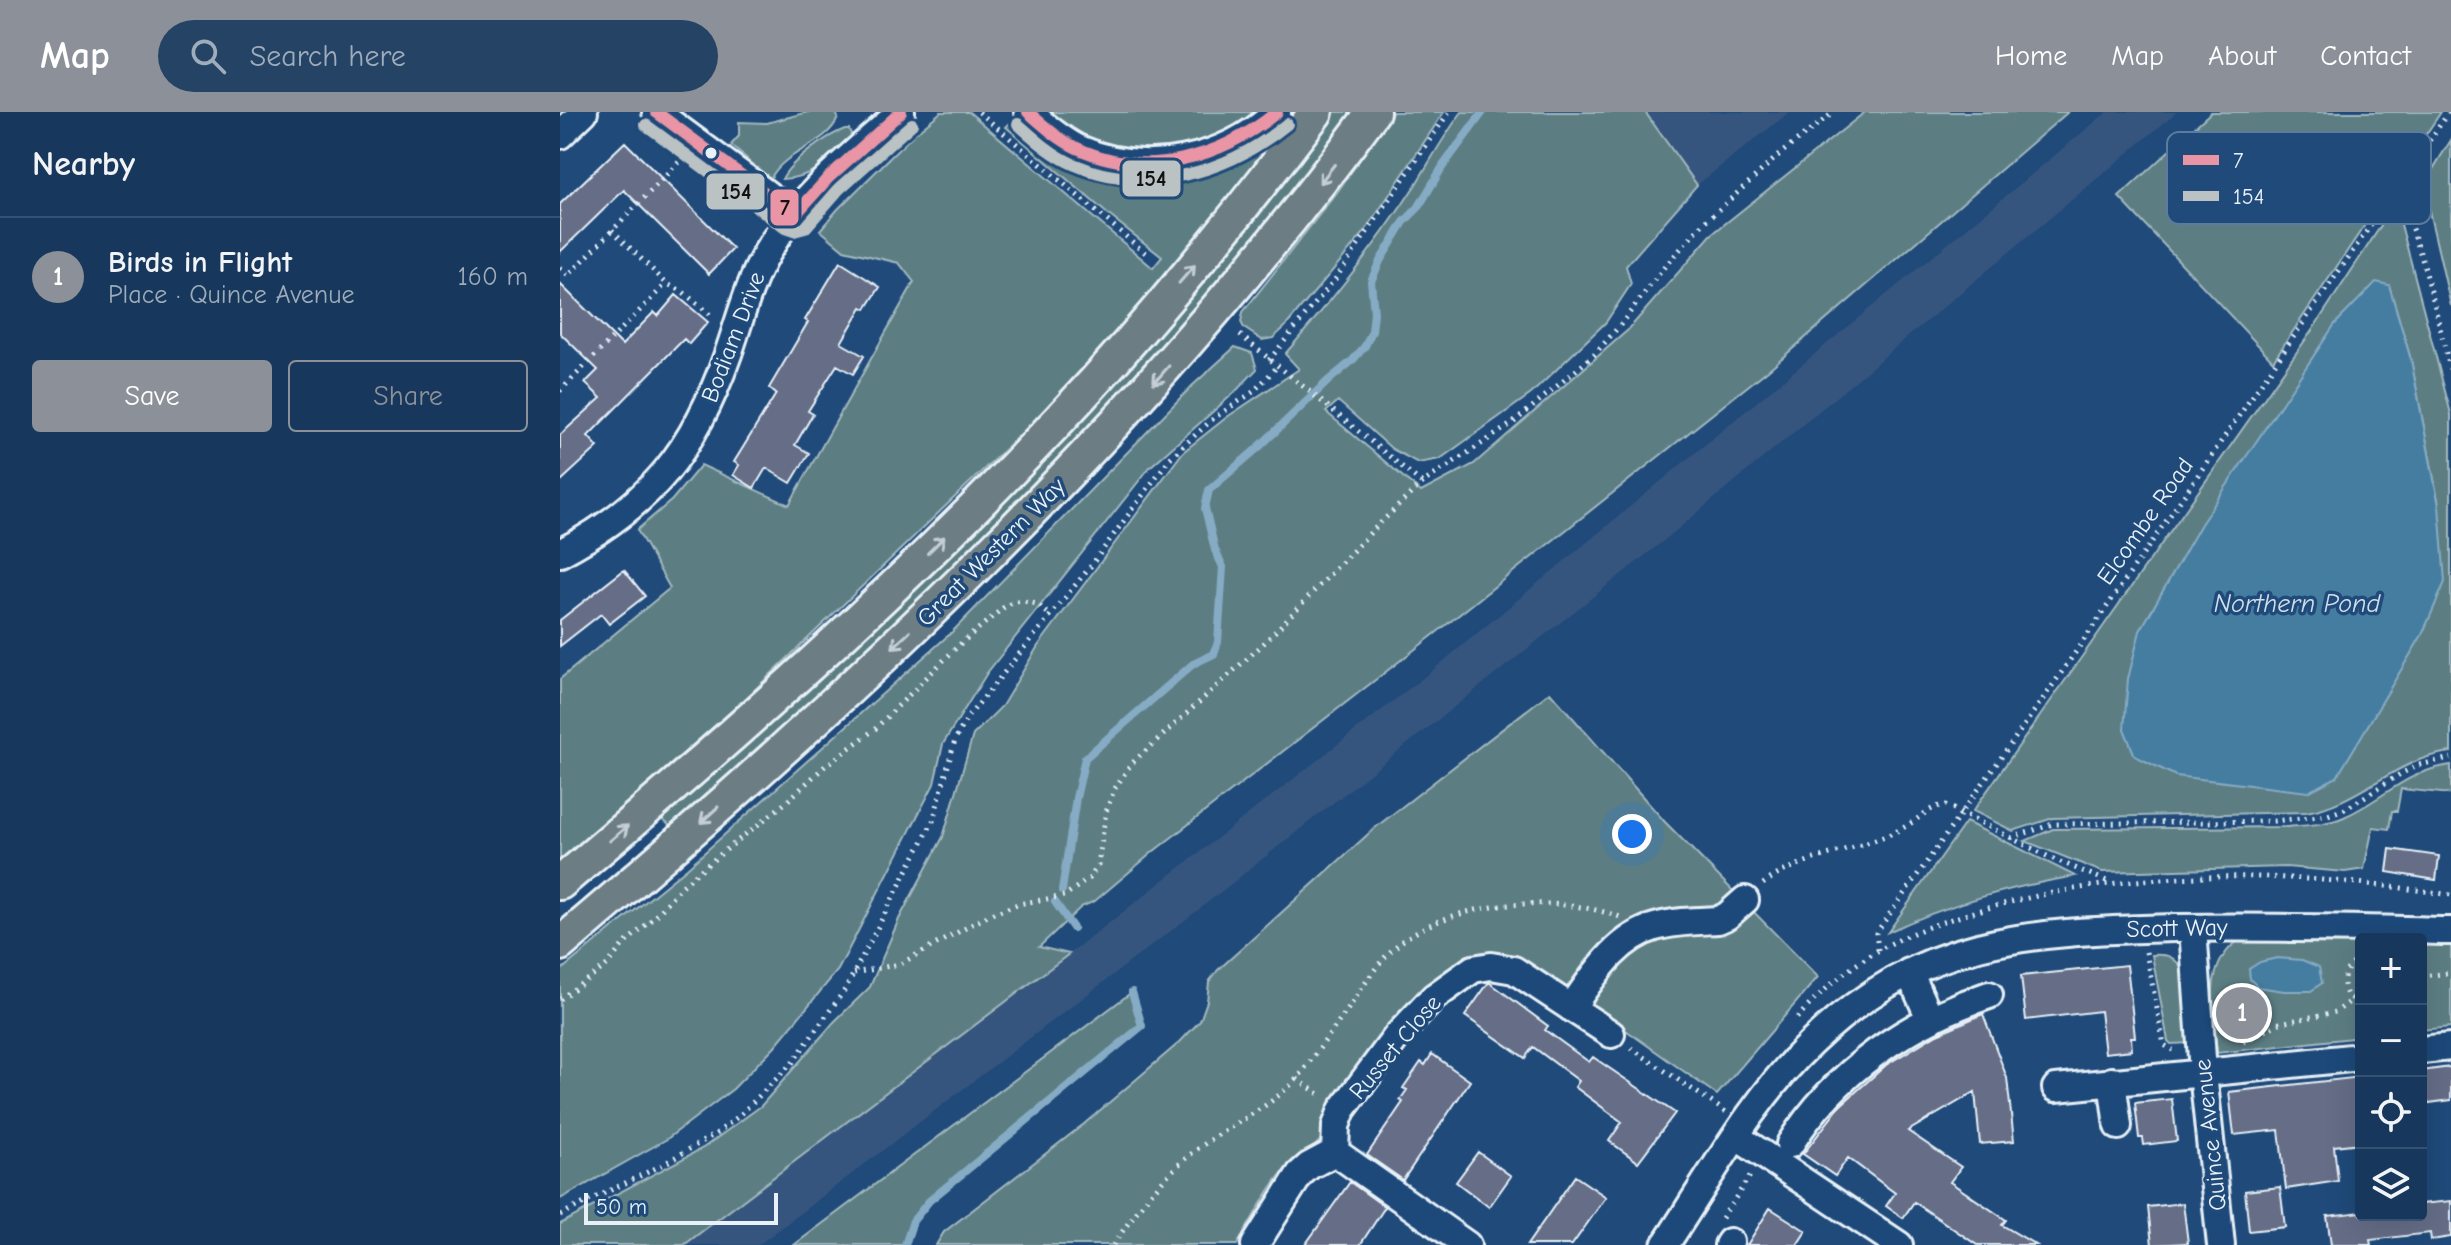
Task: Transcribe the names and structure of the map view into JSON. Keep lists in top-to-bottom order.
{
  "streets": {
    "main road": ["Great Western Way"],
    "street": [
      "Bodiam Drive",
      "Scott Way",
      "Russet Close",
      "Quince Avenue"
    ],
    "path": ["Elcombe Road"]
  },
  "crossings": [
    ["Scott Way", "Quince Avenue"]
  ],
  "water": ["Northern Pond"],
  "lines": ["transit line 7", "transit line 154"],
  "legend": ["7", "154"],
  "scale_bar": "50 m",
  "page": {
    "header": "Map",
    "search": "Search here",
    "nav": [
      "Home",
      "Map",
      "About",
      "Contact"
    ],
    "heading": "Nearby",
    "list": [
      {
        "mark": "1",
        "name": "Birds in Flight",
        "note": "Place · Quince Avenue",
        "value": "160 m"
      }
    ],
    "buttons": ["Save", "Share"],
    "map_buttons": ["+", "−"],
    "pins": "1",
    "scale": "50 m"
  }
}
